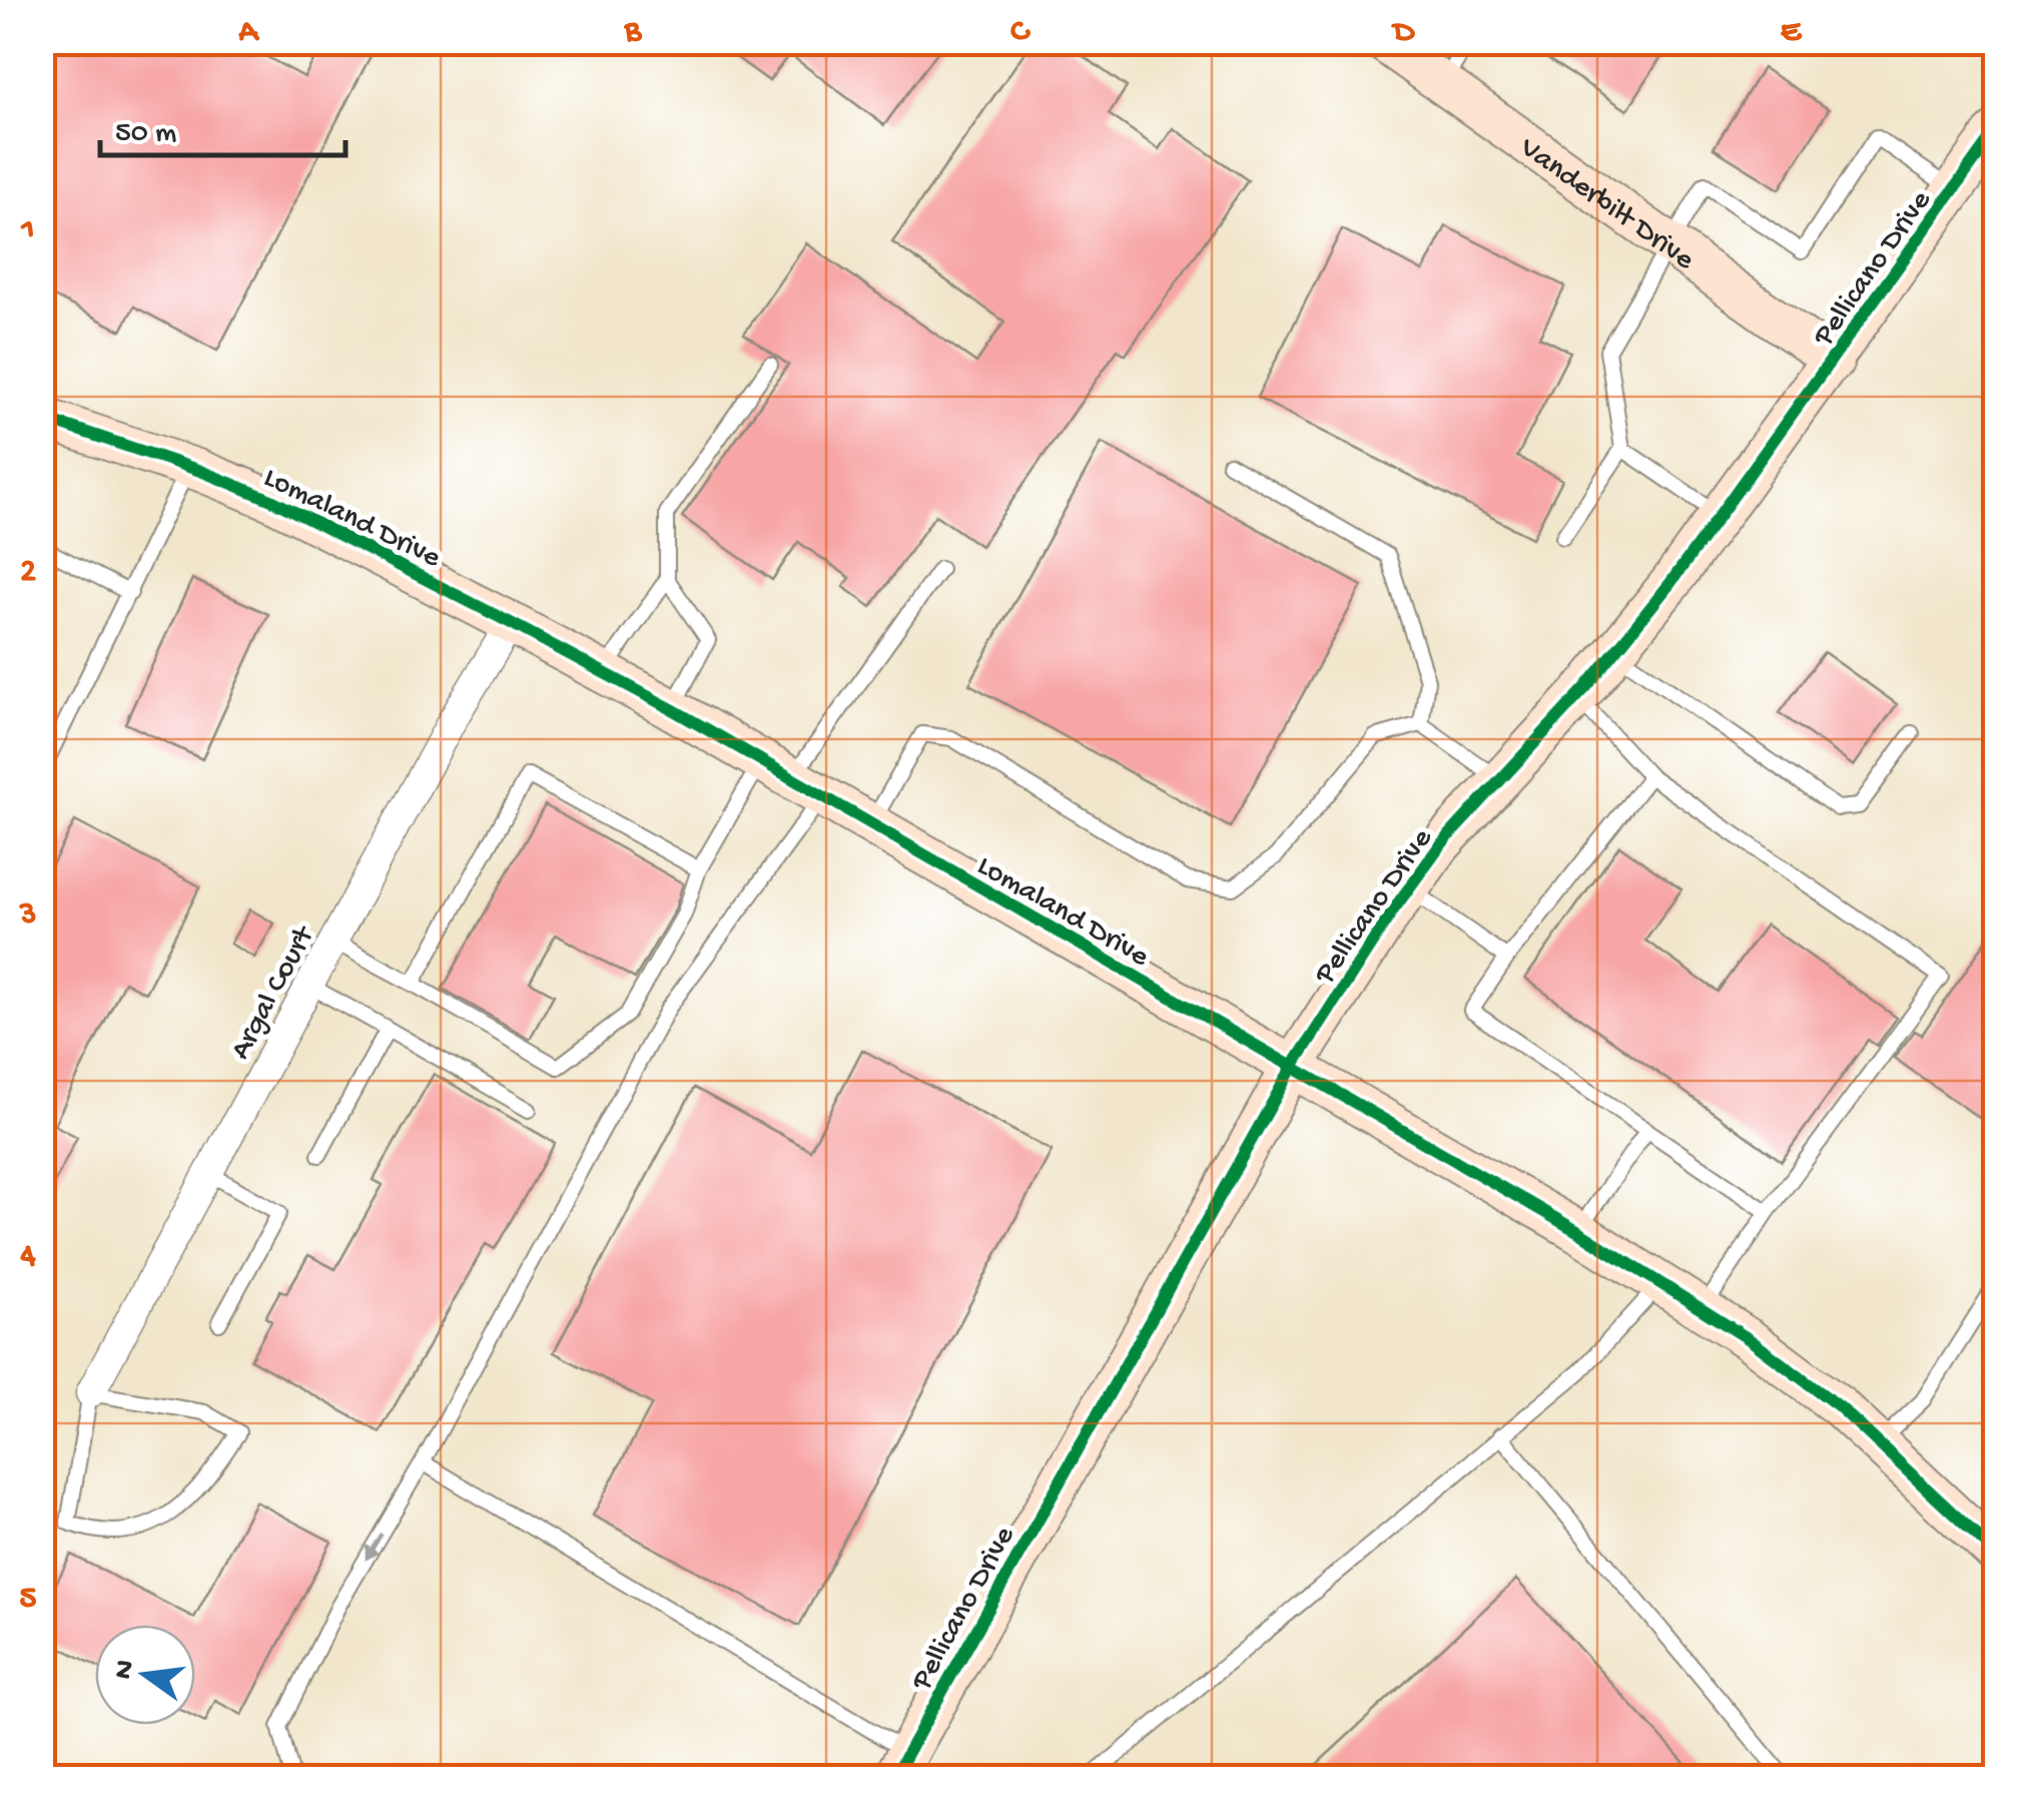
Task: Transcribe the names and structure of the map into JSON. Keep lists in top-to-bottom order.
{
  "streets": {
    "street": [
      "Vanderbilt Drive",
      "Pellicano Drive",
      "Lomaland Drive",
      "Argal Court"
    ]
  },
  "crossings": [
    ["Vanderbilt Drive", "Pellicano Drive"],
    ["Pellicano Drive", "Lomaland Drive"],
    ["Lomaland Drive", "Argal Court"]
  ],
  "scale_bar": "50 m",
  "north": "left",
  "grid": {
    "columns": [
      "A",
      "B",
      "C",
      "D",
      "E"
    ],
    "rows": [
      "1",
      "2",
      "3",
      "4",
      "5"
    ]
  }
}
